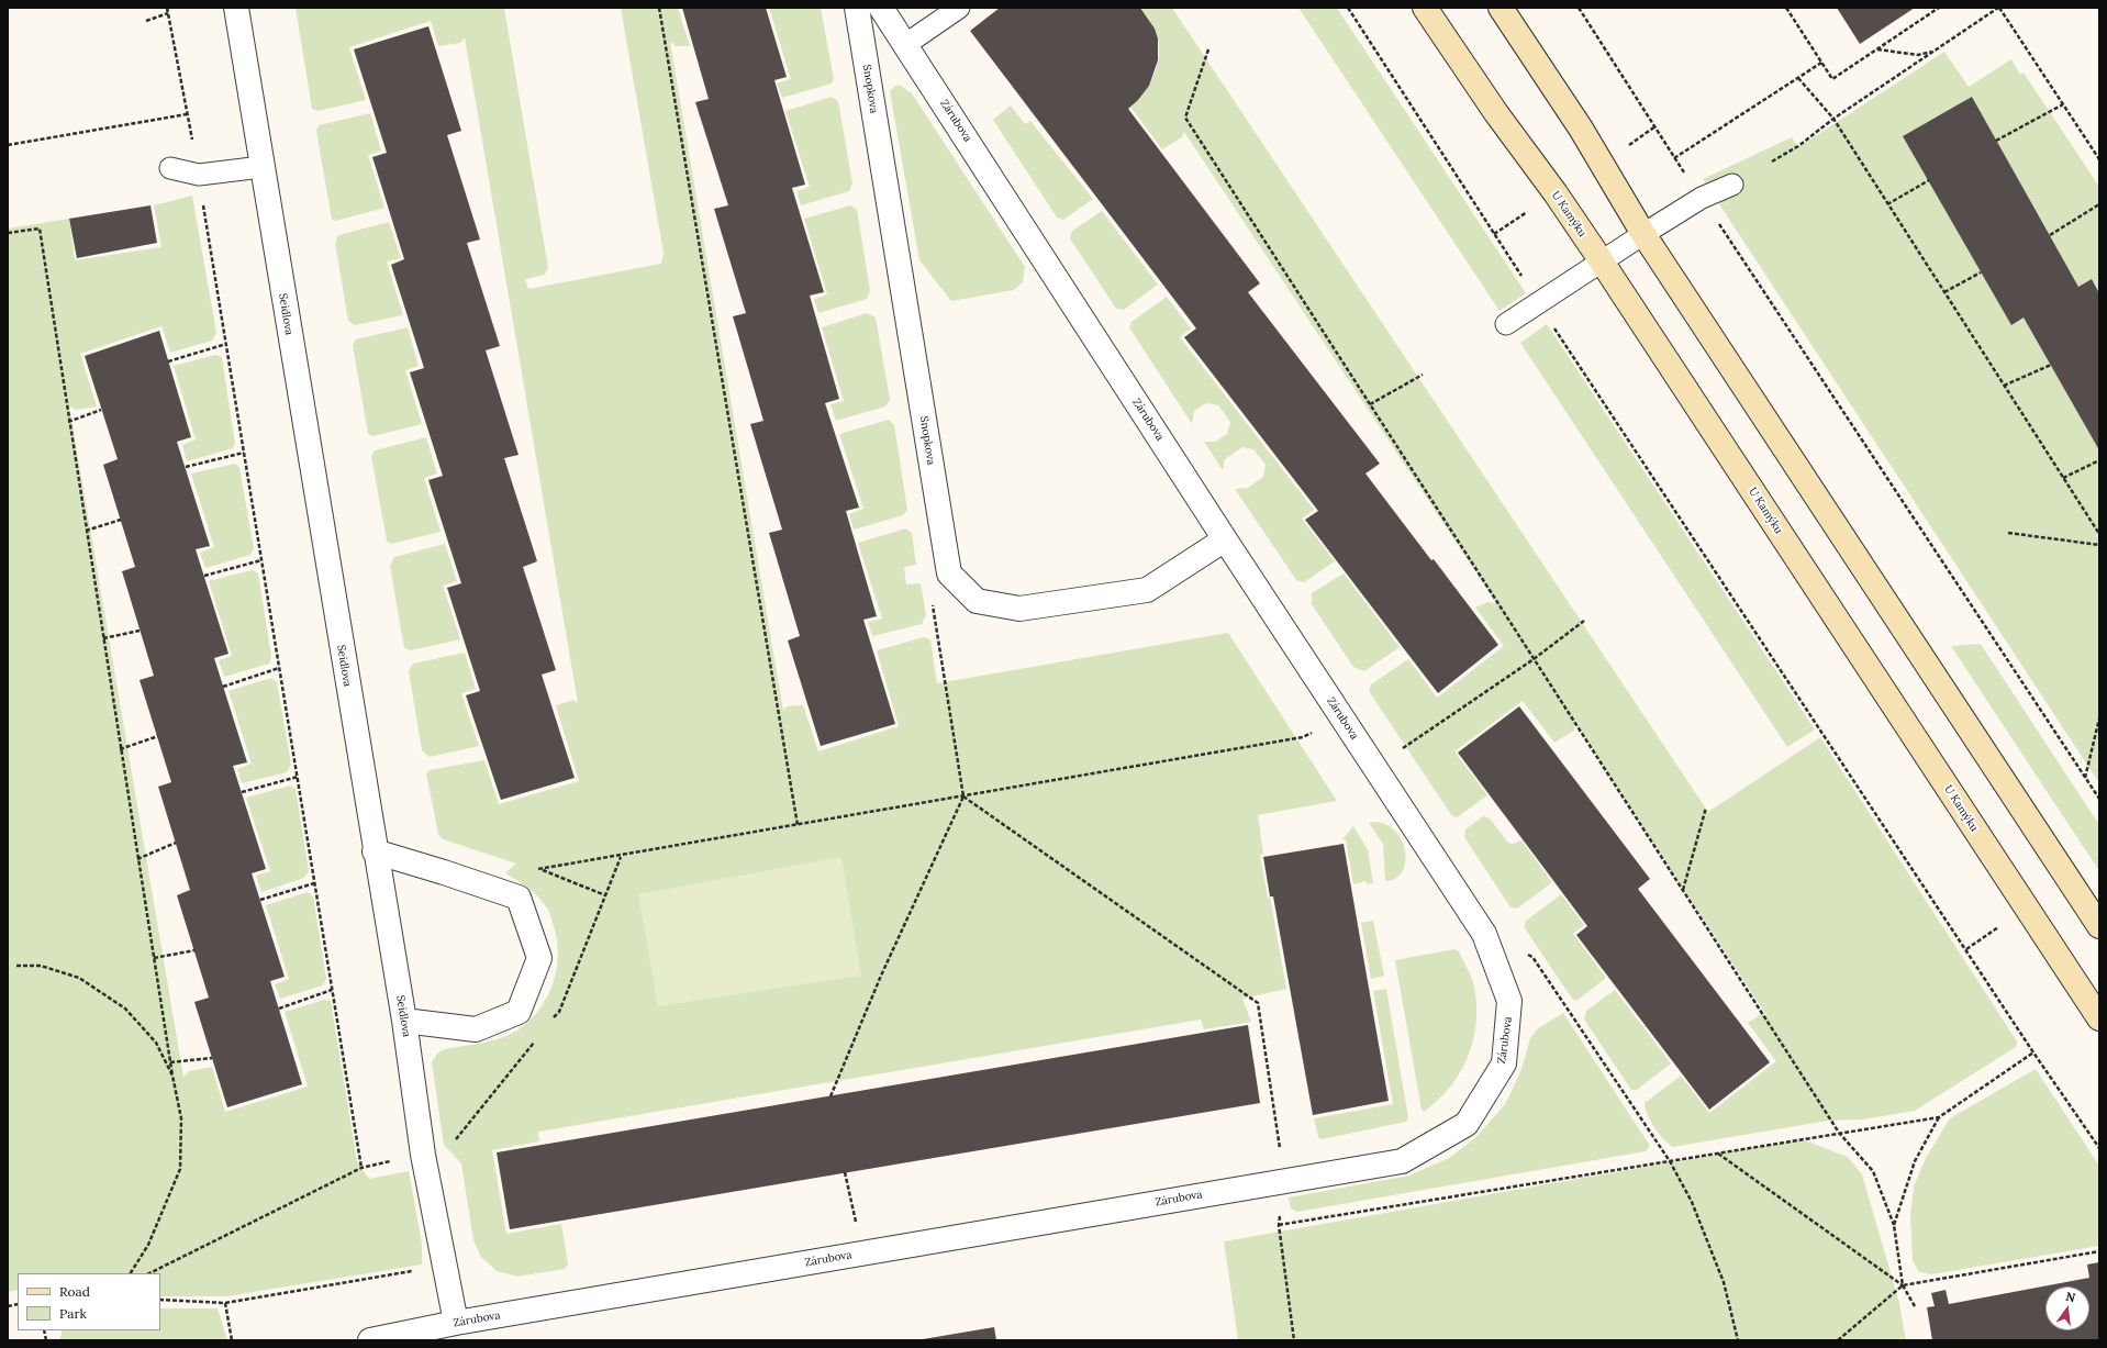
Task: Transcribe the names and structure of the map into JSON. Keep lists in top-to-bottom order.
{
  "streets": {
    "street": [
      "Snopkova",
      "Zárubova",
      "U Kamýku",
      "Seidlova"
    ]
  },
  "crossings": [
    ["Zárubova", "Seidlova"]
  ],
  "legend": ["Road", "Park"],
  "north": "top"
}
